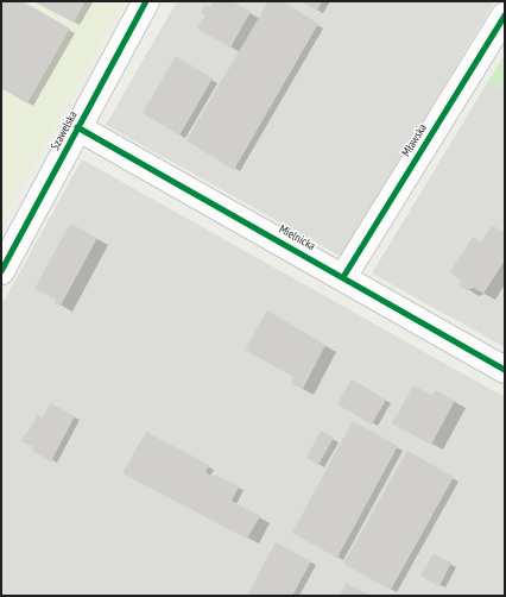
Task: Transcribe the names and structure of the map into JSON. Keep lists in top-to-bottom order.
{
  "streets": {
    "street": ["Szawelska", "Mławska", "Mielnicka"]
  },
  "crossings": [
    ["Szawelska", "Mielnicka"],
    ["Mławska", "Mielnicka"]
  ]
}
